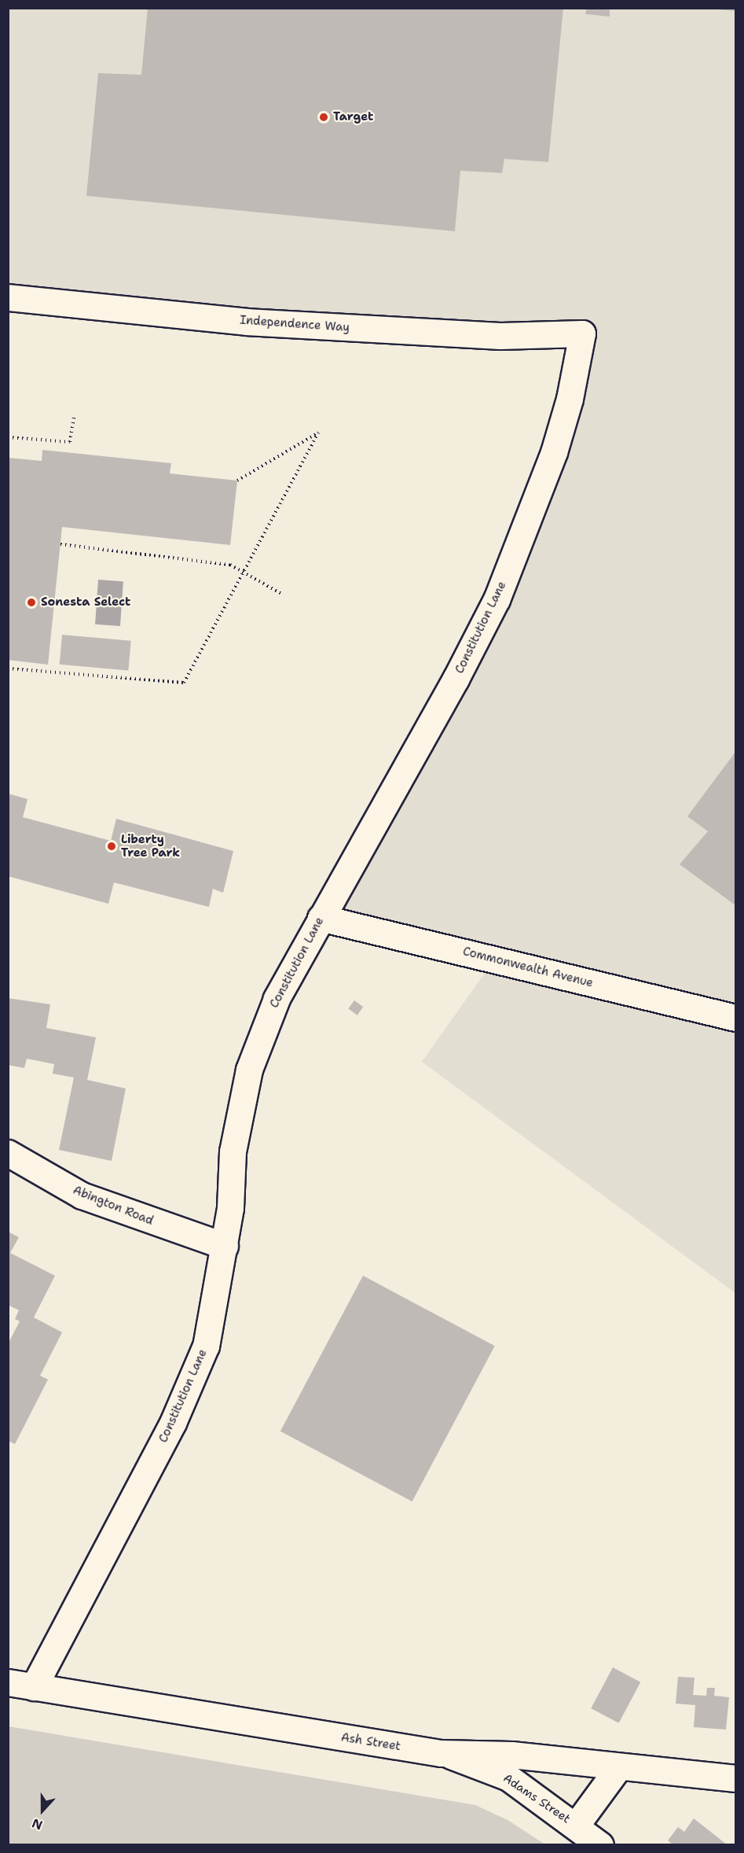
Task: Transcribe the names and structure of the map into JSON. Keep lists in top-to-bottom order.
{
  "streets": {
    "street": [
      "Independence Way",
      "Constitution Lane",
      "Commonwealth Avenue",
      "Abington Road",
      "Ash Street",
      "Adams Street"
    ]
  },
  "crossings": [
    ["Independence Way", "Constitution Lane"],
    ["Constitution Lane", "Commonwealth Avenue"],
    ["Constitution Lane", "Abington Road"],
    ["Constitution Lane", "Ash Street"],
    ["Ash Street", "Adams Street"]
  ],
  "places": ["Target", "Sonesta Select", "Liberty Tree Park"],
  "north": "bottom"
}
